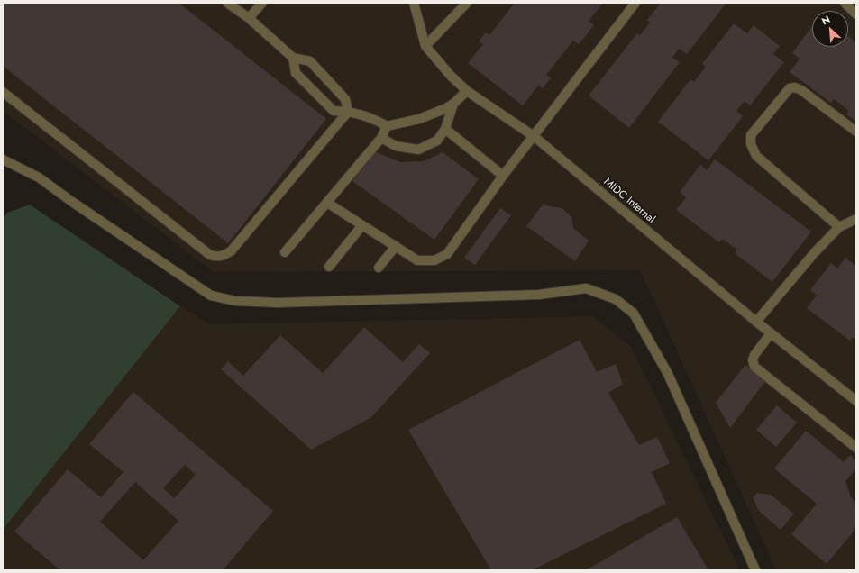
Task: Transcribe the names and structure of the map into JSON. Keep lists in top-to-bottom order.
{
  "streets": {
    "street": ["MIDC Internal"]
  },
  "north": "top left"
}
